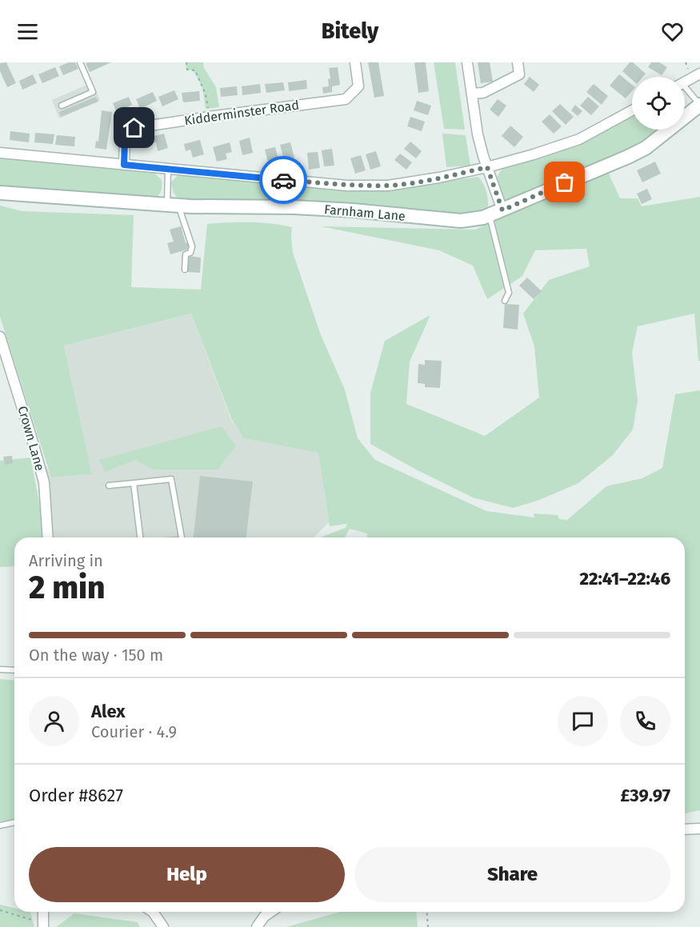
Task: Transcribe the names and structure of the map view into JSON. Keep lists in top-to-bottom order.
{
  "streets": {
    "street": ["Kidderminster Road", "Farnham Lane", "Crown Lane"]
  },
  "page": {
    "header": "Bitely",
    "heading": ["2 min", "Arriving in", "22:41–22:46"],
    "panel": [
      "Alex",
      "Courier · 4.9",
      "Order #8627",
      "£39.97"
    ],
    "bar": "On the way · 150 m",
    "buttons": ["Help", "Share"]
  }
}
